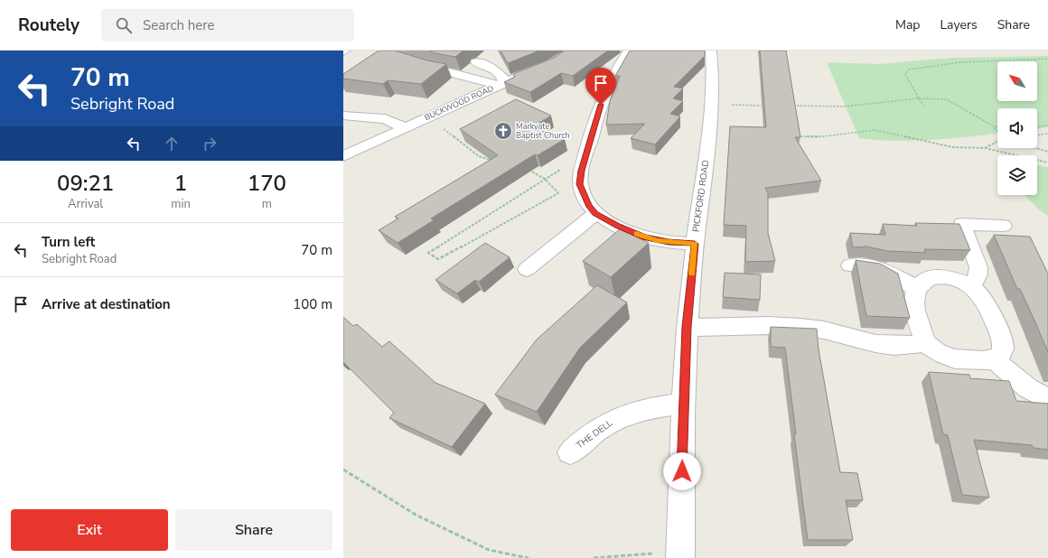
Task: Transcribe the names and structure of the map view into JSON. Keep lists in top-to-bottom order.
{
  "streets": {
    "street": ["BUCKWOOD ROAD", "PICKFORD ROAD", "THE DELL"]
  },
  "crossings": [
    ["PICKFORD ROAD", "THE DELL"]
  ],
  "places": {
    "church": ["Markyate Baptist Church"]
  },
  "north": "top left",
  "page": {
    "header": "Routely",
    "search": "Search here",
    "nav": ["Map", "Layers", "Share"],
    "turn": ["70 m", "Sebright Road"],
    "eta": [
      "09:21",
      "Arrival",
      "1",
      "min",
      "170",
      "m"
    ],
    "list": [
      {
        "name": "Turn left",
        "note": "Sebright Road",
        "value": "70 m"
      },
      {
        "name": "Arrive at destination",
        "value": "100 m"
      }
    ],
    "buttons": ["Exit", "Share"]
  }
}
